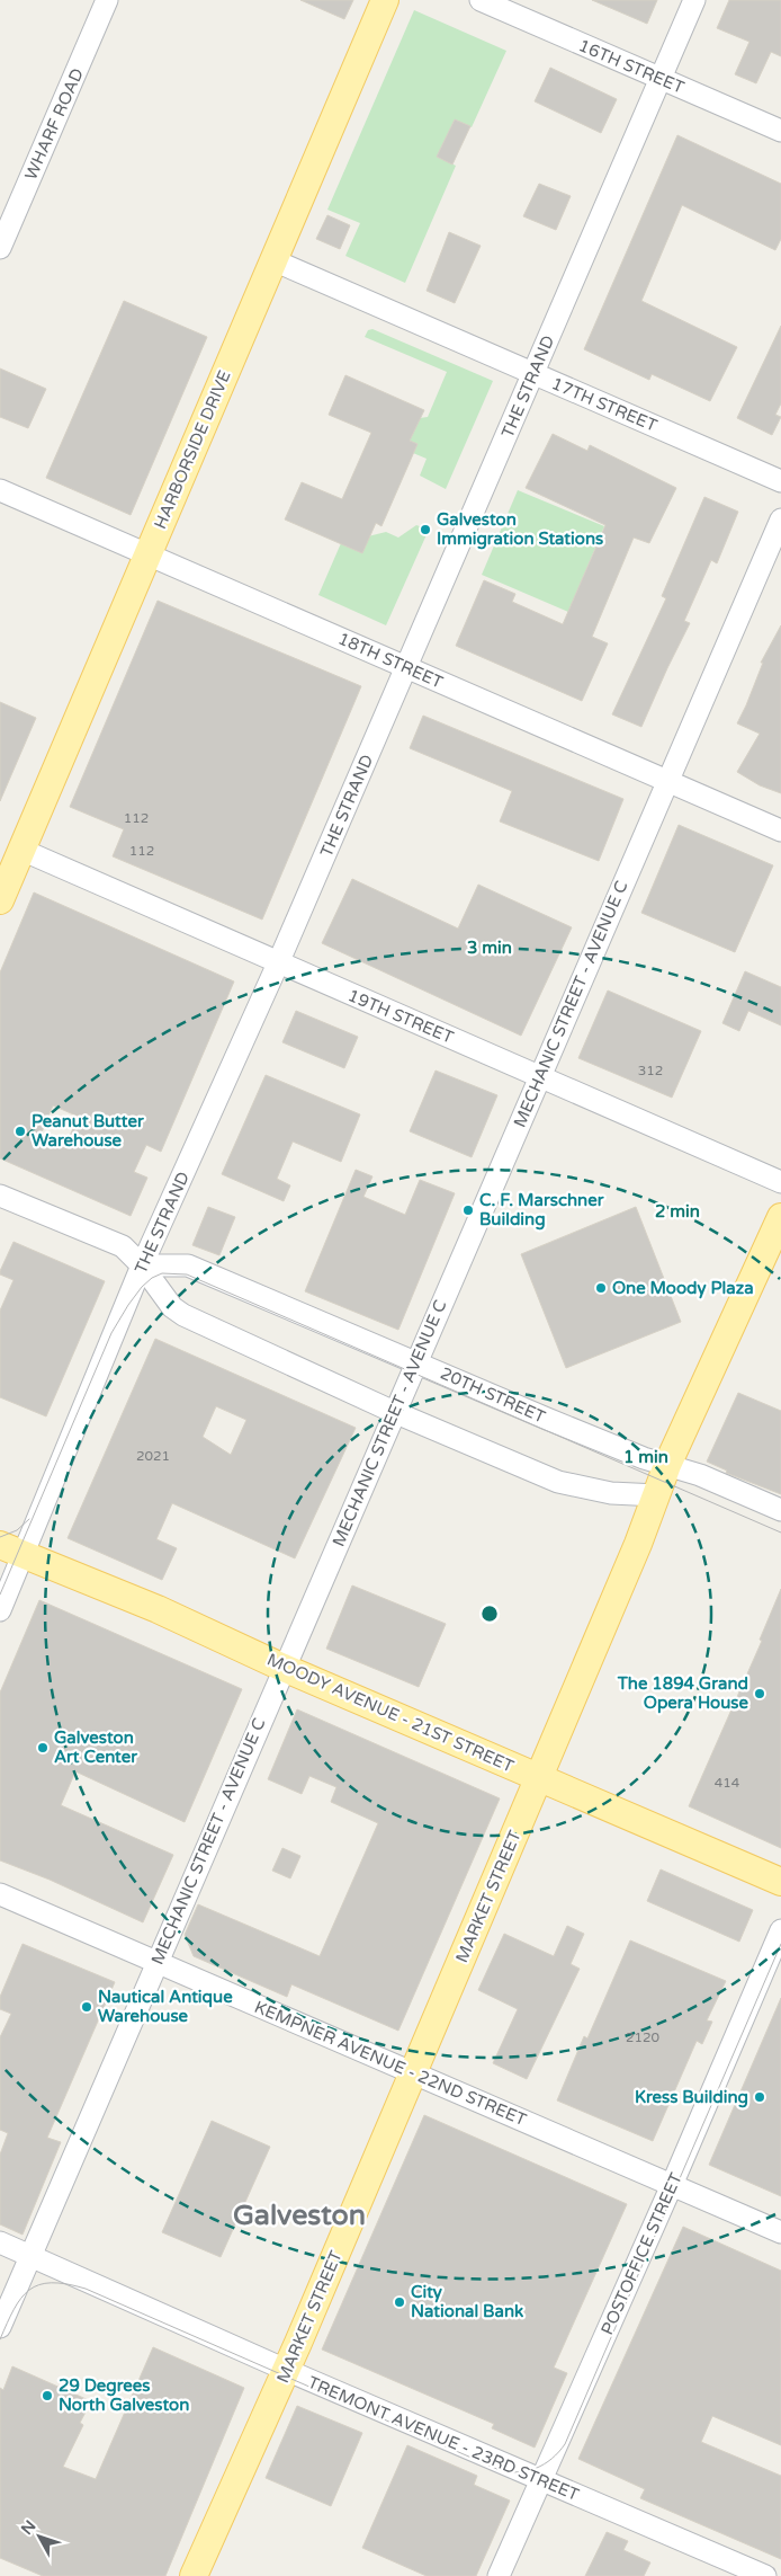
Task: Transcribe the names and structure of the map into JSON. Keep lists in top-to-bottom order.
{
  "streets": {
    "main road": ["HARBORSIDE DRIVE", "MOODY AVENUE - 21ST STREET", "MARKET STREET"],
    "street": [
      "16TH STREET",
      "WHARF ROAD",
      "THE STRAND",
      "17TH STREET",
      "18TH STREET",
      "MECHANIC STREET - AVENUE C",
      "19TH STREET",
      "20TH STREET",
      "KEMPNER AVENUE - 22ND STREET",
      "POSTOFFICE STREET",
      "TREMONT AVENUE - 23RD STREET"
    ]
  },
  "crossings": [
    ["16TH STREET", "THE STRAND"],
    ["THE STRAND", "17TH STREET"],
    ["THE STRAND", "18TH STREET"],
    ["THE STRAND", "19TH STREET"],
    ["THE STRAND", "20TH STREET"],
    ["THE STRAND", "MOODY AVENUE - 21ST STREET"],
    ["17TH STREET", "HARBORSIDE DRIVE"],
    ["HARBORSIDE DRIVE", "18TH STREET"],
    ["HARBORSIDE DRIVE", "19TH STREET"],
    ["18TH STREET", "MECHANIC STREET - AVENUE C"],
    ["MECHANIC STREET - AVENUE C", "19TH STREET"],
    ["MECHANIC STREET - AVENUE C", "20TH STREET"],
    ["MECHANIC STREET - AVENUE C", "MOODY AVENUE - 21ST STREET"],
    ["MECHANIC STREET - AVENUE C", "KEMPNER AVENUE - 22ND STREET"],
    ["MECHANIC STREET - AVENUE C", "TREMONT AVENUE - 23RD STREET"],
    ["20TH STREET", "MARKET STREET"],
    ["MOODY AVENUE - 21ST STREET", "MARKET STREET"],
    ["MARKET STREET", "KEMPNER AVENUE - 22ND STREET"],
    ["MARKET STREET", "TREMONT AVENUE - 23RD STREET"],
    ["KEMPNER AVENUE - 22ND STREET", "POSTOFFICE STREET"],
    ["POSTOFFICE STREET", "TREMONT AVENUE - 23RD STREET"]
  ],
  "districts": ["Galveston"],
  "places": [
    "Galveston Immigration Stations",
    "Peanut Butter Warehouse",
    "C. F. Marschner Building",
    "One Moody Plaza",
    "The 1894 Grand Opera House",
    "Galveston Art Center",
    "Nautical Antique Warehouse",
    "Kress Building",
    "City National Bank",
    "29 Degrees North Galveston"
  ],
  "house_numbers": [
    "112",
    "112",
    "312",
    "2021",
    "414",
    "2120"
  ],
  "north": "top left",
  "rings": ["3 min", "2 min", "1 min"]
}
